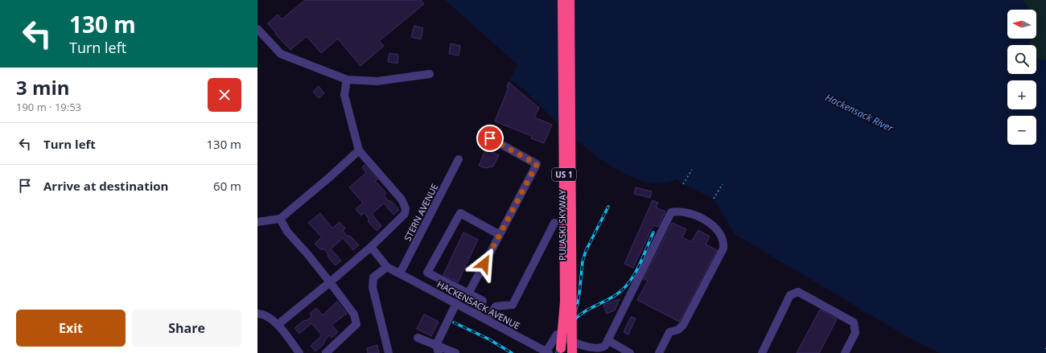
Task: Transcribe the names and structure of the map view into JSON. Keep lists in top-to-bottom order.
{
  "streets": {
    "highway": ["US 1", "PULASKI SKYWAY"],
    "street": ["STERN AVENUE", "HACKENSACK AVENUE"]
  },
  "crossings": [
    ["STERN AVENUE", "HACKENSACK AVENUE"]
  ],
  "water": ["Hackensack River"],
  "north": "left",
  "page": {
    "turn": ["130 m", "Turn left"],
    "map_buttons": ["+", "−"],
    "heading": ["3 min", "190 m · 19:53"],
    "list": [
      {
        "name": "Turn left",
        "value": "130 m"
      },
      {
        "name": "Arrive at destination",
        "value": "60 m"
      }
    ],
    "buttons": ["Exit", "Share"]
  }
}
